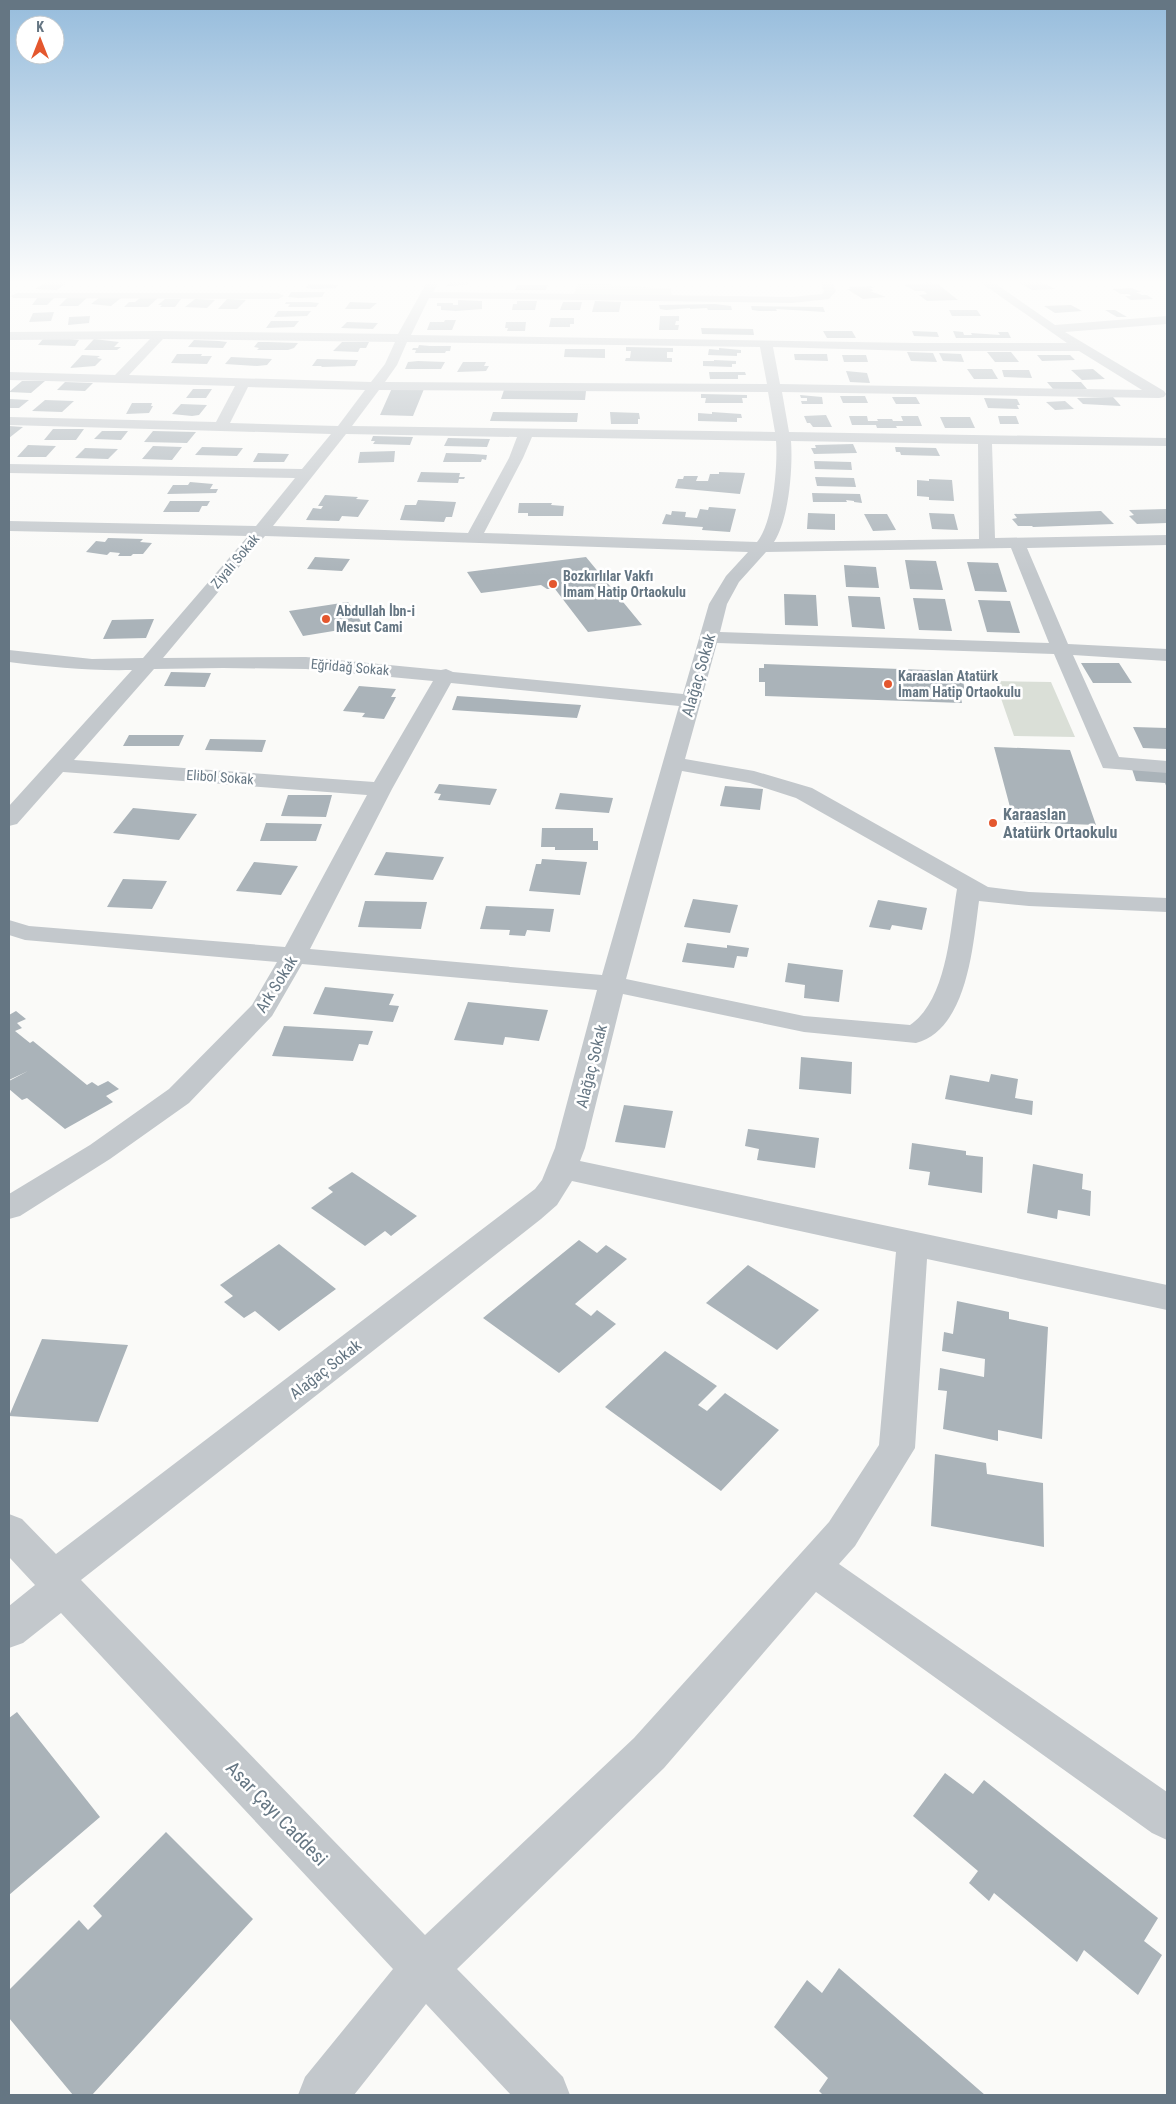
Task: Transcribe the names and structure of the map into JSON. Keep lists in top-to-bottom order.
{
  "streets": {
    "street": [
      "Ziyalı Sokak",
      "Eğridağ Sokak",
      "Alağaç Sokak",
      "Elibol Sokak",
      "Ark Sokak",
      "Asar Çayı Caddesi"
    ]
  },
  "crossings": [
    ["Ziyalı Sokak", "Eğridağ Sokak"],
    ["Ziyalı Sokak", "Elibol Sokak"],
    ["Eğridağ Sokak", "Alağaç Sokak"],
    ["Eğridağ Sokak", "Ark Sokak"],
    ["Alağaç Sokak", "Asar Çayı Caddesi"],
    ["Elibol Sokak", "Ark Sokak"]
  ],
  "places": [
    "Bozkırlılar Vakfı İmam Hatip Ortaokulu",
    "Abdullah İbn-i Mesut Cami",
    "Karaaslan Atatürk İmam Hatip Ortaokulu",
    "Karaaslan Atatürk Ortaokulu"
  ],
  "north": "top"
}
